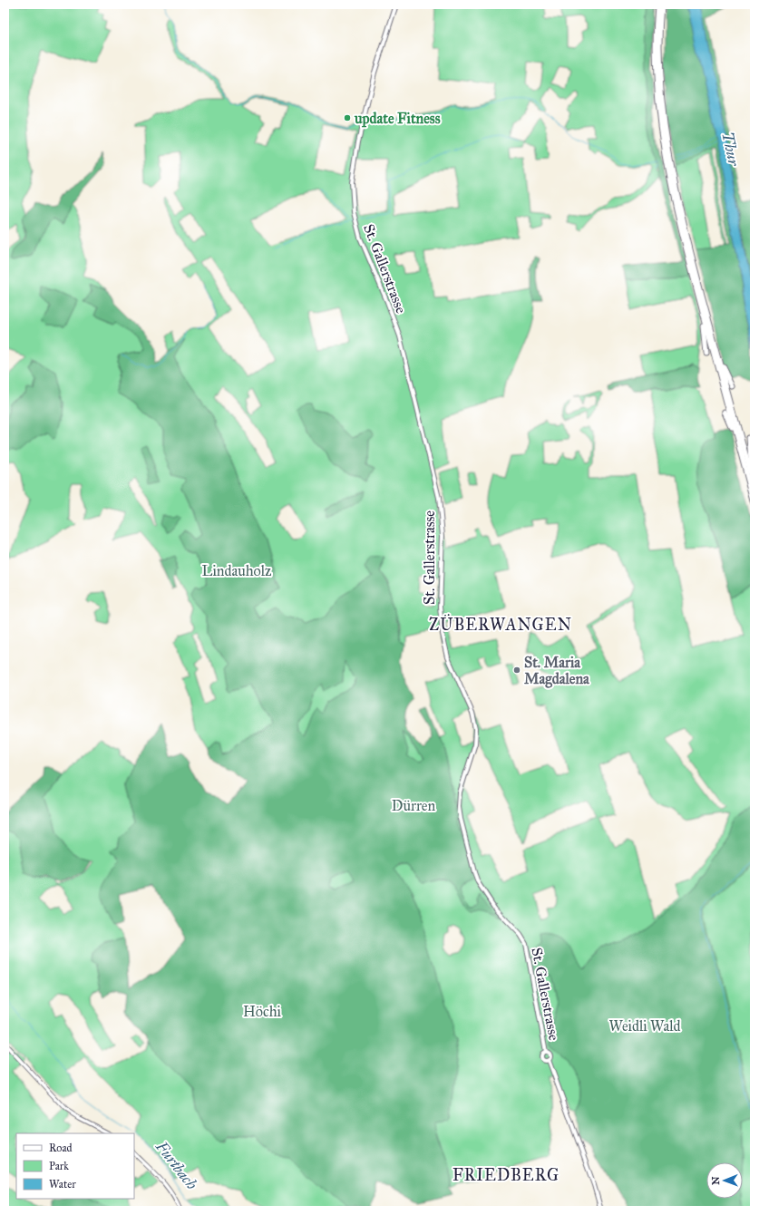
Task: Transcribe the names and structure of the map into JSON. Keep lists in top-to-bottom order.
{
  "streets": {
    "main road": ["St. Gallerstrasse"]
  },
  "districts": ["ZÜBERWANGEN", "FRIEDBERG"],
  "water": ["Thur", "Furtbach"],
  "parks": [
    "Lindauholz",
    "Dürren",
    "Höchi",
    "Weidli Wald"
  ],
  "places": ["update Fitness", "St. Maria Magdalena"],
  "legend": ["Road", "Park", "Water"],
  "north": "left"
}
